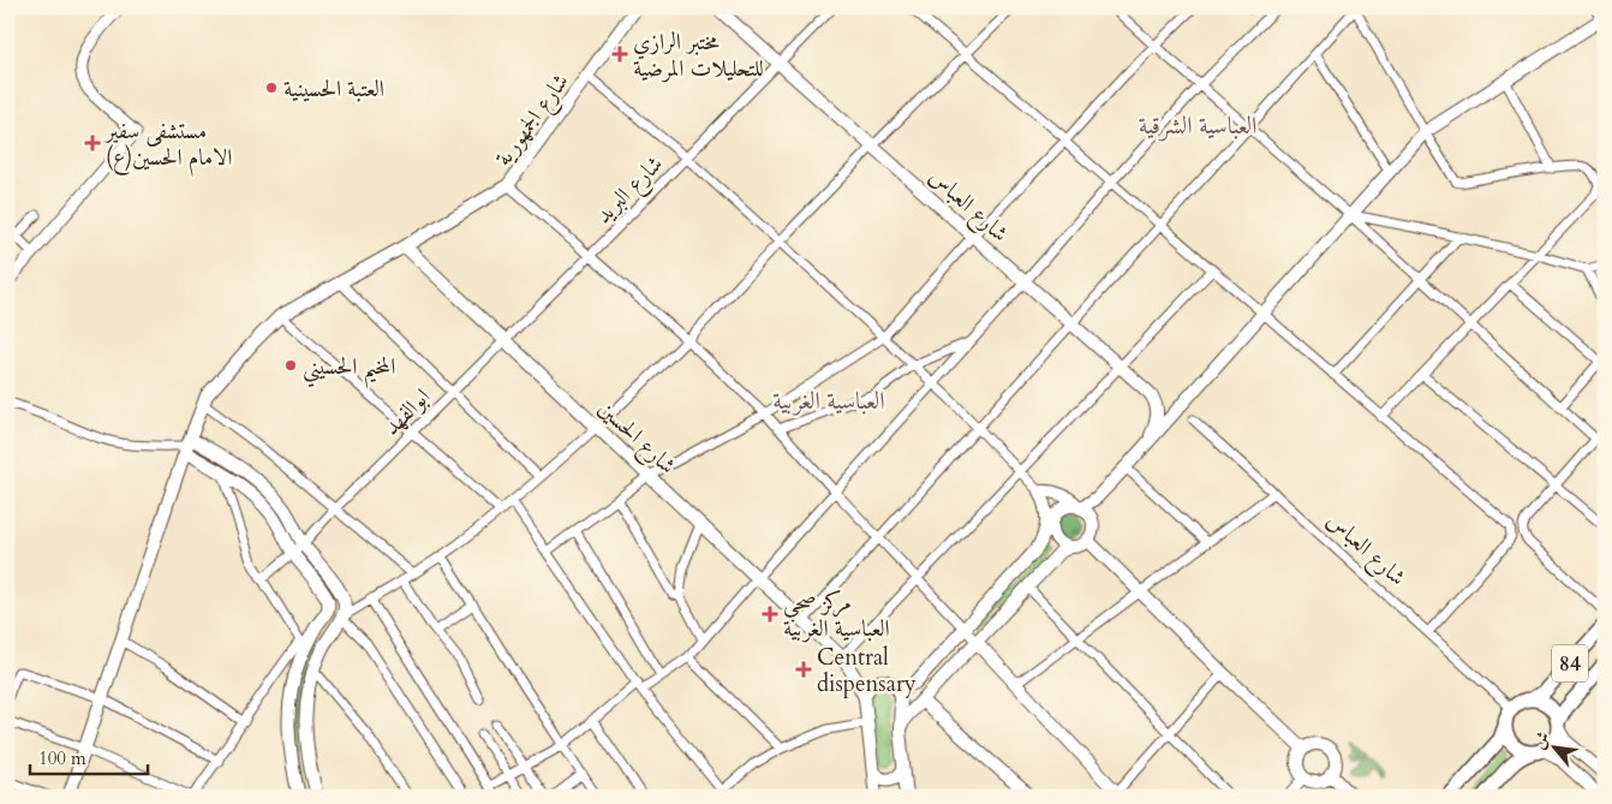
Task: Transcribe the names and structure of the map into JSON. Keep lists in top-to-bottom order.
{
  "streets": {
    "highway": ["84"],
    "main road": ["شارع الجمهورية", "شارع العباس", "شارع الحسين"],
    "street": ["شارع البريد", "ابوالفهد"]
  },
  "crossings": [
    ["شارع الجمهورية", "شارع الحسين"],
    ["شارع البريد", "شارع العباس"],
    ["شارع البريد", "ابوالفهد"],
    ["شارع البريد", "شارع الحسين"],
    ["شارع العباس", "84"],
    ["ابوالفهد", "شارع الحسين"]
  ],
  "districts": ["العباسية الشرقية", "العباسية الغربية"],
  "places": {
    "health": [
      "مختبر الرازي للتحليلات المرضية",
      "مستشفى سفير الامام الحسين(ع)",
      "مركز صحي العباسية الغربية",
      "Central dispensary"
    ],
    "other": ["العتبة الحسينية", "المخيم الحسيني"]
  },
  "scale_bar": "100 m",
  "north": "top left"
}
